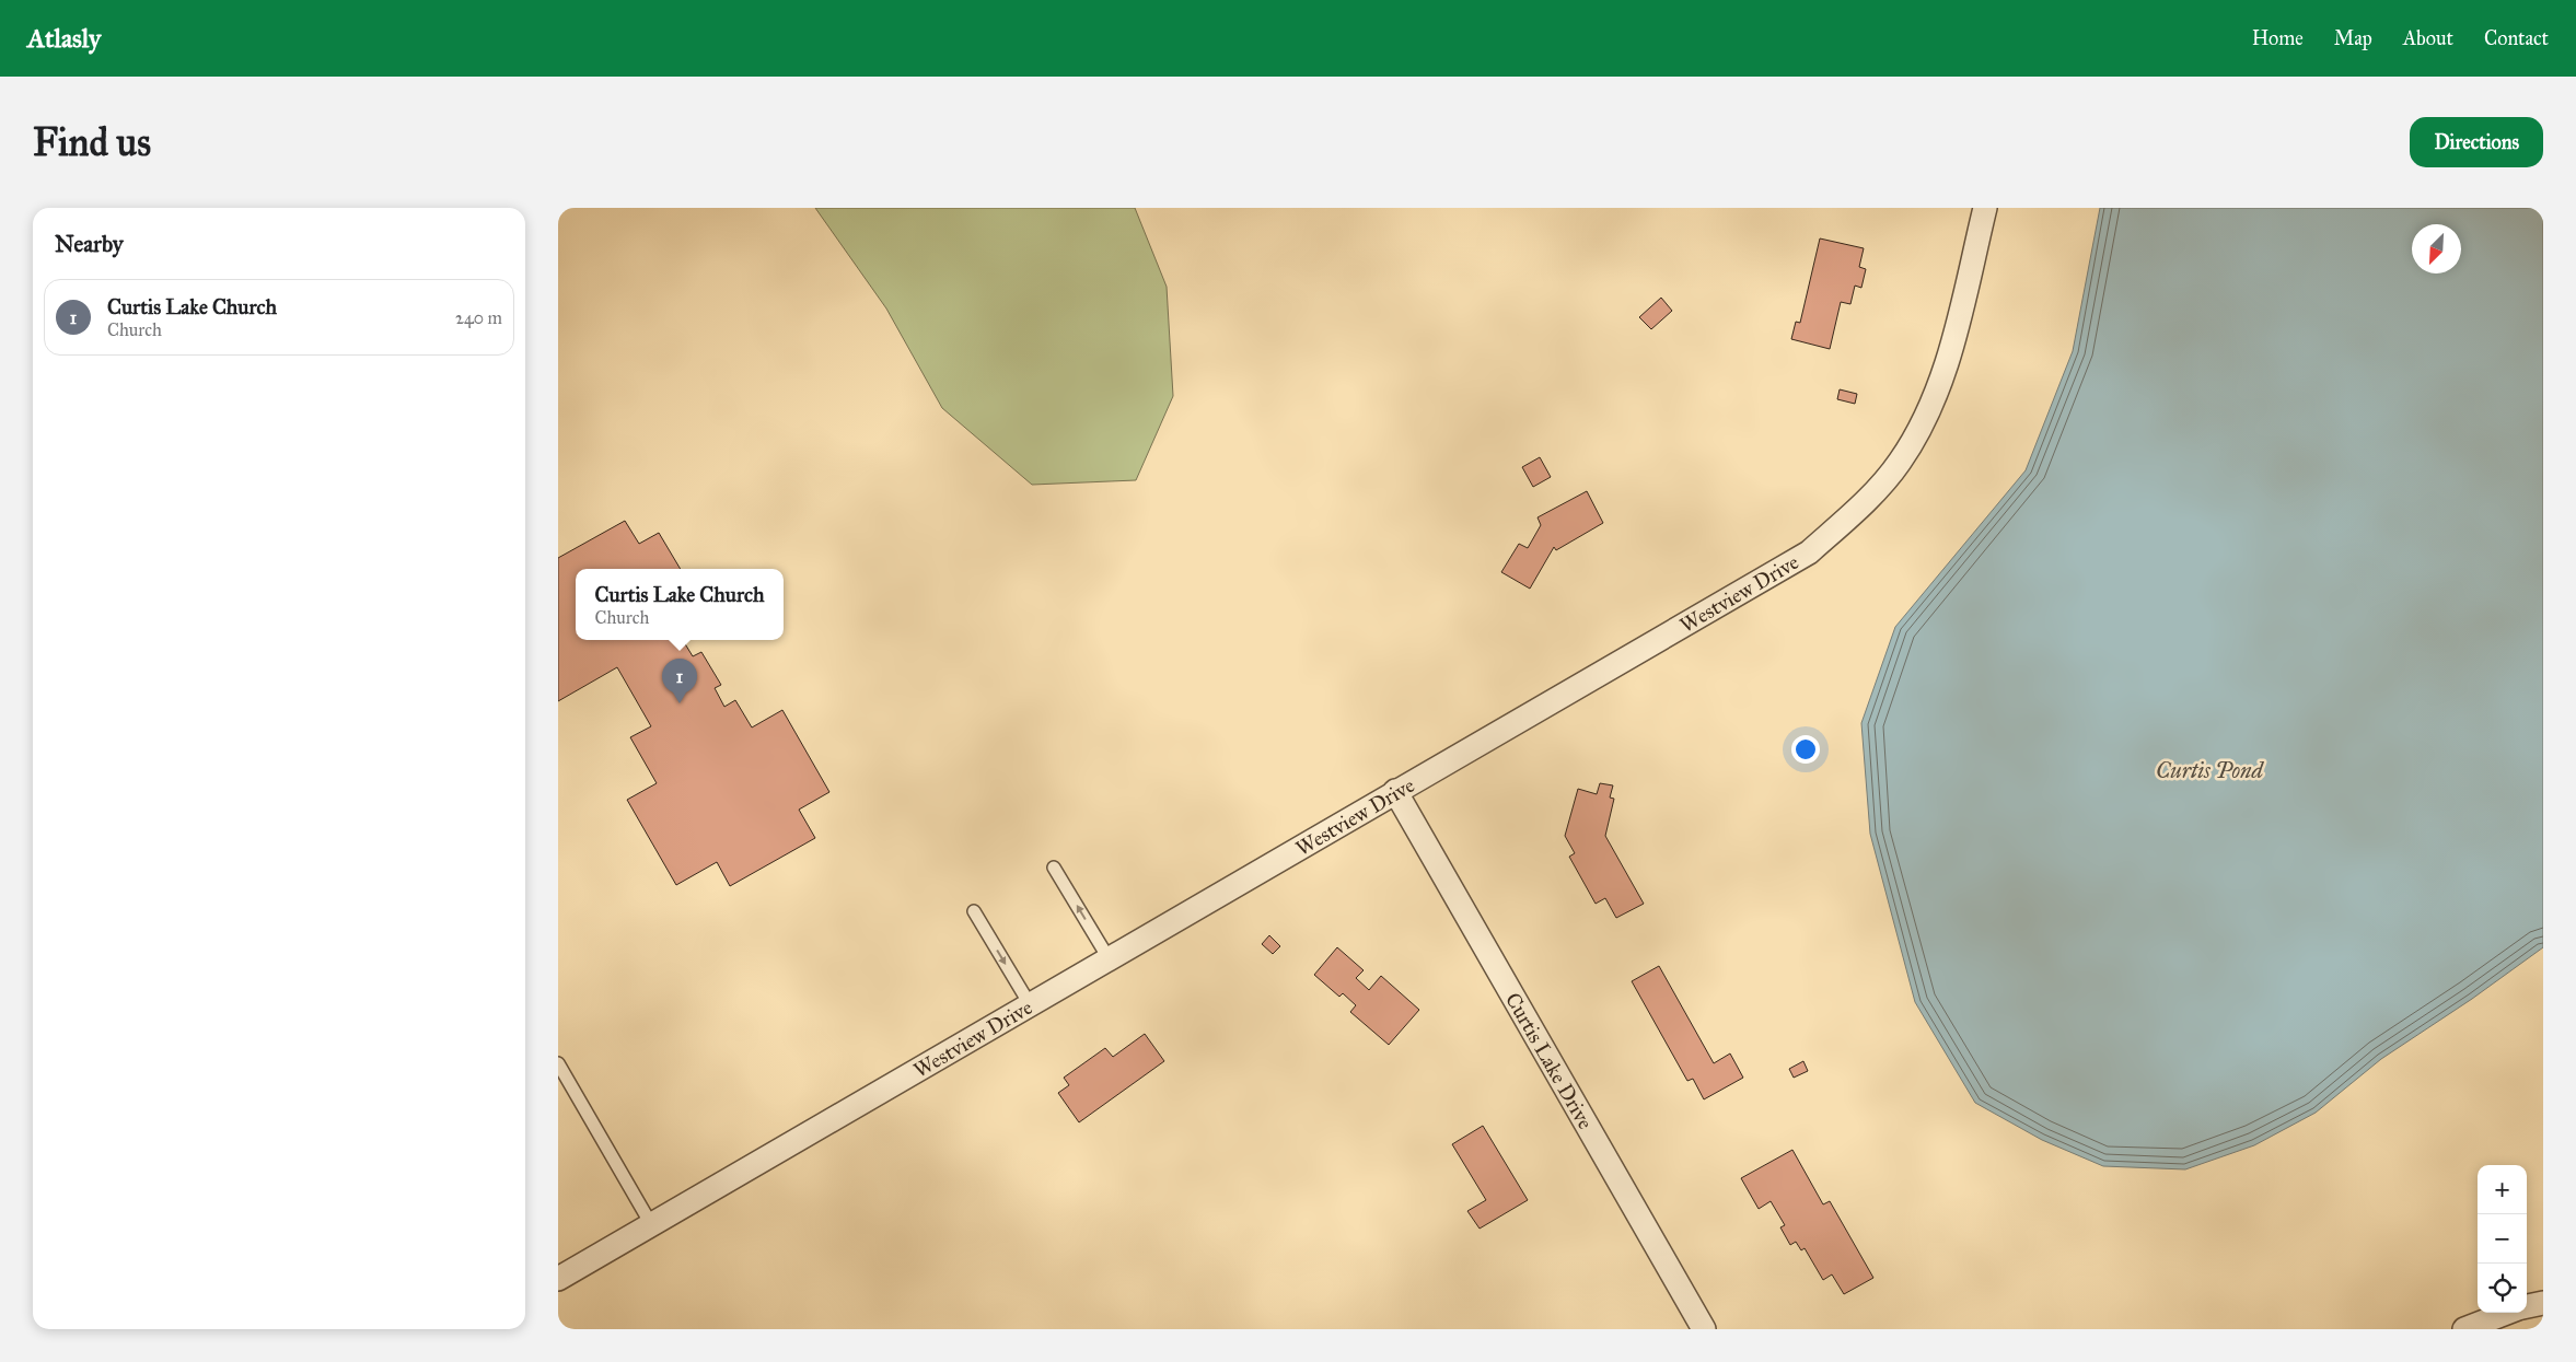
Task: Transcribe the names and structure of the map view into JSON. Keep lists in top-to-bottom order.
{
  "streets": {
    "street": ["Westview Drive", "Curtis Lake Drive"]
  },
  "crossings": [
    ["Westview Drive", "Curtis Lake Drive"]
  ],
  "water": ["Curtis Pond"],
  "north": "bottom left",
  "page": {
    "header": "Atlasly",
    "nav": [
      "Home",
      "Map",
      "About",
      "Contact"
    ],
    "buttons": "Directions",
    "title": "Find us",
    "heading": "Nearby",
    "list": [
      {
        "mark": "1",
        "name": "Curtis Lake Church",
        "note": "Church",
        "value": "240 m"
      }
    ],
    "popup": ["Curtis Lake Church", "Church"],
    "pins": "1",
    "map_buttons": ["+", "−"]
  }
}
